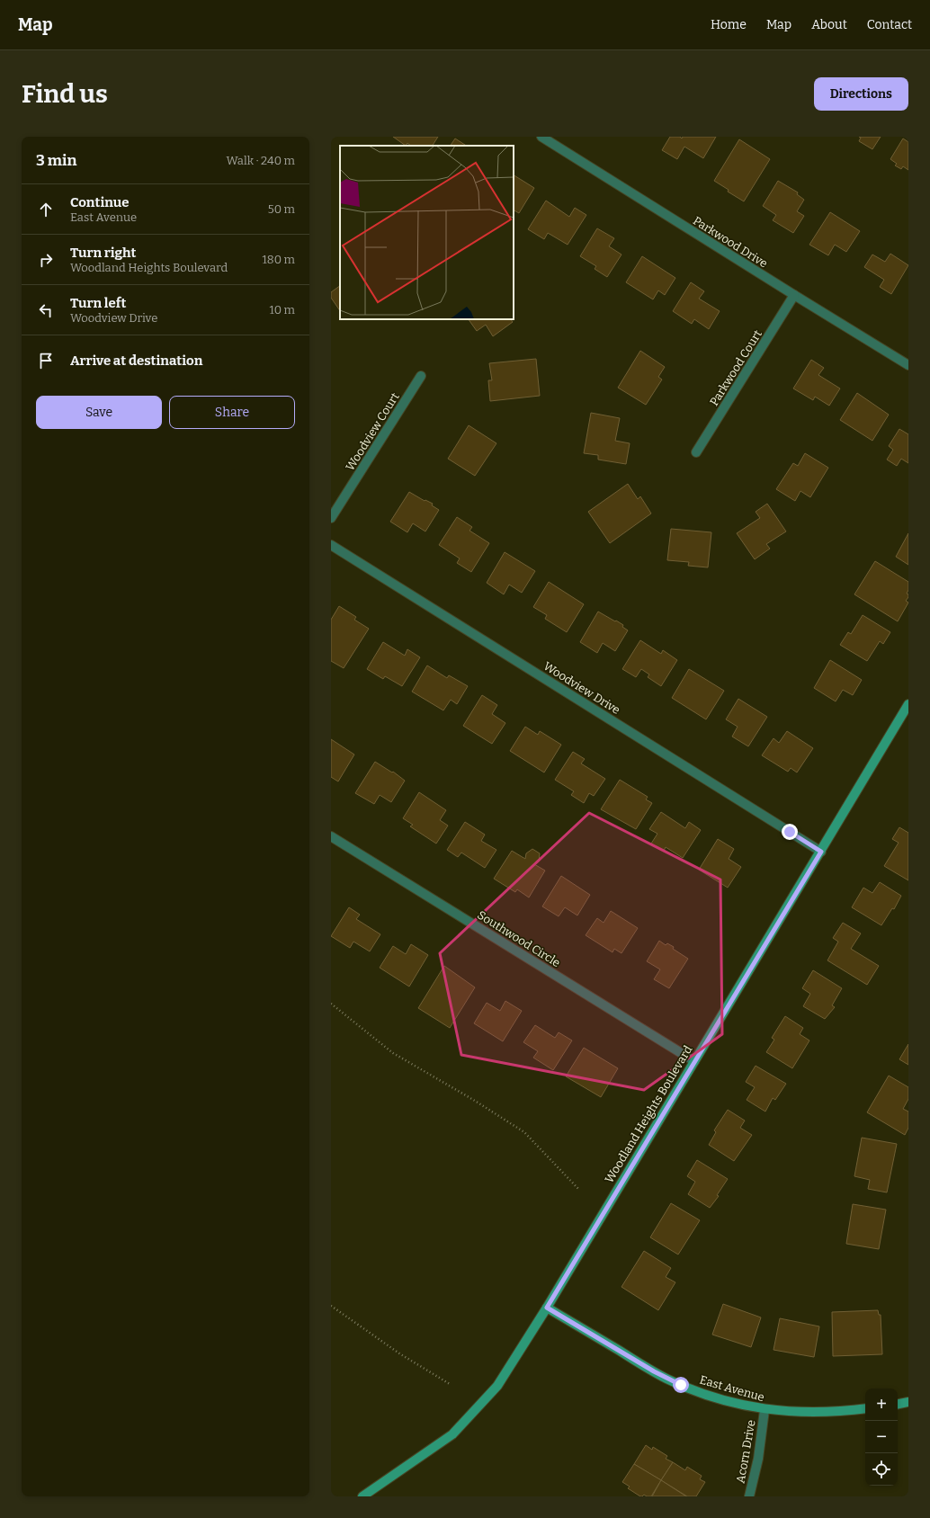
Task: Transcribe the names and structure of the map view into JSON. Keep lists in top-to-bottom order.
{
  "streets": {
    "street": [
      "Parkwood Drive",
      "Parkwood Court",
      "Woodview Court",
      "Woodview Drive",
      "Southwood Circle",
      "Woodland Heights Boulevard",
      "East Avenue",
      "Acorn Drive"
    ]
  },
  "crossings": [
    ["Parkwood Drive", "Parkwood Court"],
    ["Woodview Drive", "Woodland Heights Boulevard"],
    ["Southwood Circle", "Woodland Heights Boulevard"],
    ["Woodland Heights Boulevard", "East Avenue"],
    ["East Avenue", "Acorn Drive"]
  ],
  "page": {
    "header": "Map",
    "nav": [
      "Home",
      "Map",
      "About",
      "Contact"
    ],
    "buttons": [
      "Directions",
      ["Save", "Share"]
    ],
    "title": "Find us",
    "heading": ["3 min", "Walk · 240 m"],
    "list": [
      ["Continue", "East Avenue", "50 m"],
      ["Turn right", "Woodland Heights Boulevard", "180 m"],
      ["Turn left", "Woodview Drive", "10 m"],
      "Arrive at destination"
    ],
    "map_buttons": ["+", "−"]
  }
}
